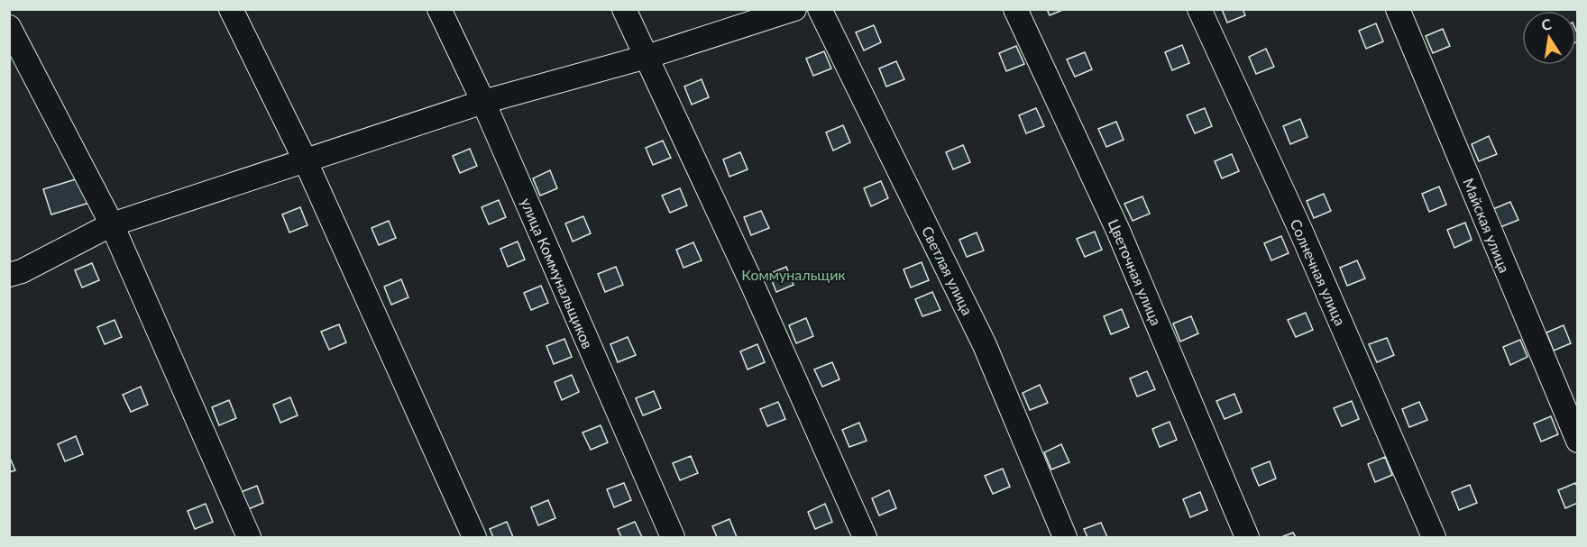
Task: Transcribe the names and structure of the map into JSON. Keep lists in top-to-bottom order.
{
  "streets": {
    "street": [
      "Майская улица",
      "Светлая улица",
      "Цветочная улица",
      "Солнечная улица",
      "улица Коммунальщиков"
    ]
  },
  "parks": ["Коммунальщик"],
  "north": "top"
}
